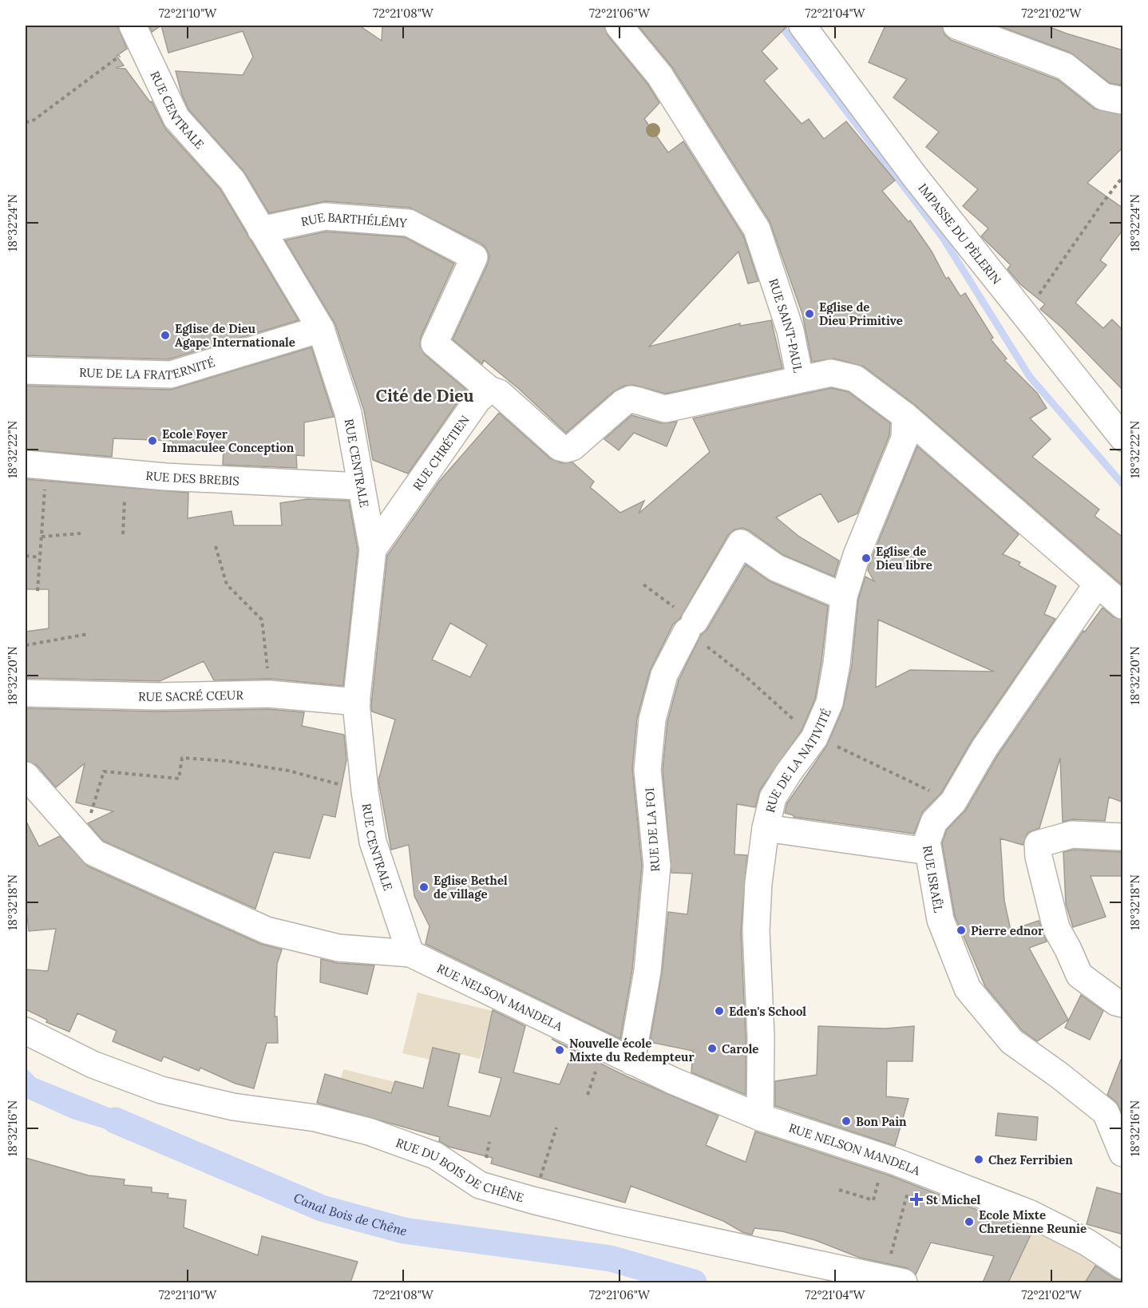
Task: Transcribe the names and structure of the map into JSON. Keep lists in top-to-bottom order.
{
  "streets": {
    "street": [
      "RUE CENTRALE",
      "RUE BARTHÉLÉMY",
      "IMPASSE DU PÈLERIN",
      "RUE SAINT-PAUL",
      "RUE DE LA FRATERNITÉ",
      "RUE CHRÉTIEN",
      "RUE DES BREBIS",
      "RUE SACRÉ CŒUR",
      "RUE DE LA NATIVITÉ",
      "RUE DE LA FOI",
      "RUE ISRAËL",
      "RUE NELSON MANDELA",
      "RUE DU BOIS DE CHÊNE"
    ]
  },
  "crossings": [
    ["RUE CENTRALE", "RUE BARTHÉLÉMY"],
    ["RUE CENTRALE", "RUE DE LA FRATERNITÉ"],
    ["RUE CENTRALE", "RUE CHRÉTIEN"],
    ["RUE CENTRALE", "RUE DES BREBIS"],
    ["RUE CENTRALE", "RUE SACRÉ CŒUR"],
    ["RUE CENTRALE", "RUE NELSON MANDELA"],
    ["RUE BARTHÉLÉMY", "RUE CHRÉTIEN"],
    ["RUE SAINT-PAUL", "RUE DE LA NATIVITÉ"],
    ["RUE SAINT-PAUL", "RUE ISRAËL"],
    ["RUE DE LA NATIVITÉ", "RUE DE LA FOI"],
    ["RUE DE LA NATIVITÉ", "RUE NELSON MANDELA"],
    ["RUE DE LA FOI", "RUE NELSON MANDELA"]
  ],
  "districts": ["Cité de Dieu"],
  "water": ["Canal Bois de Chêne"],
  "places": {
    "other": [
      "Eglise de Dieu Primitive",
      "Eglise de Dieu Agape Internationale",
      "Ecole Foyer Immaculee Conception",
      "Eglise de Dieu libre",
      "Eglise Bethel de village",
      "Pierre ednor",
      "Eden's School",
      "Carole",
      "Nouvelle école Mixte du Redempteur",
      "Bon Pain",
      "Chez Ferribien",
      "Ecole Mixte Chretienne Reunie"
    ],
    "health": ["St Michel"]
  },
  "coordinates": [
    "72°21'10\"W",
    "72°21'08\"W",
    "72°21'06\"W",
    "72°21'04\"W",
    "72°21'02\"W",
    "18°32'24\"N",
    "18°32'22\"N",
    "18°32'20\"N",
    "18°32'18\"N",
    "18°32'16\"N"
  ]
}
